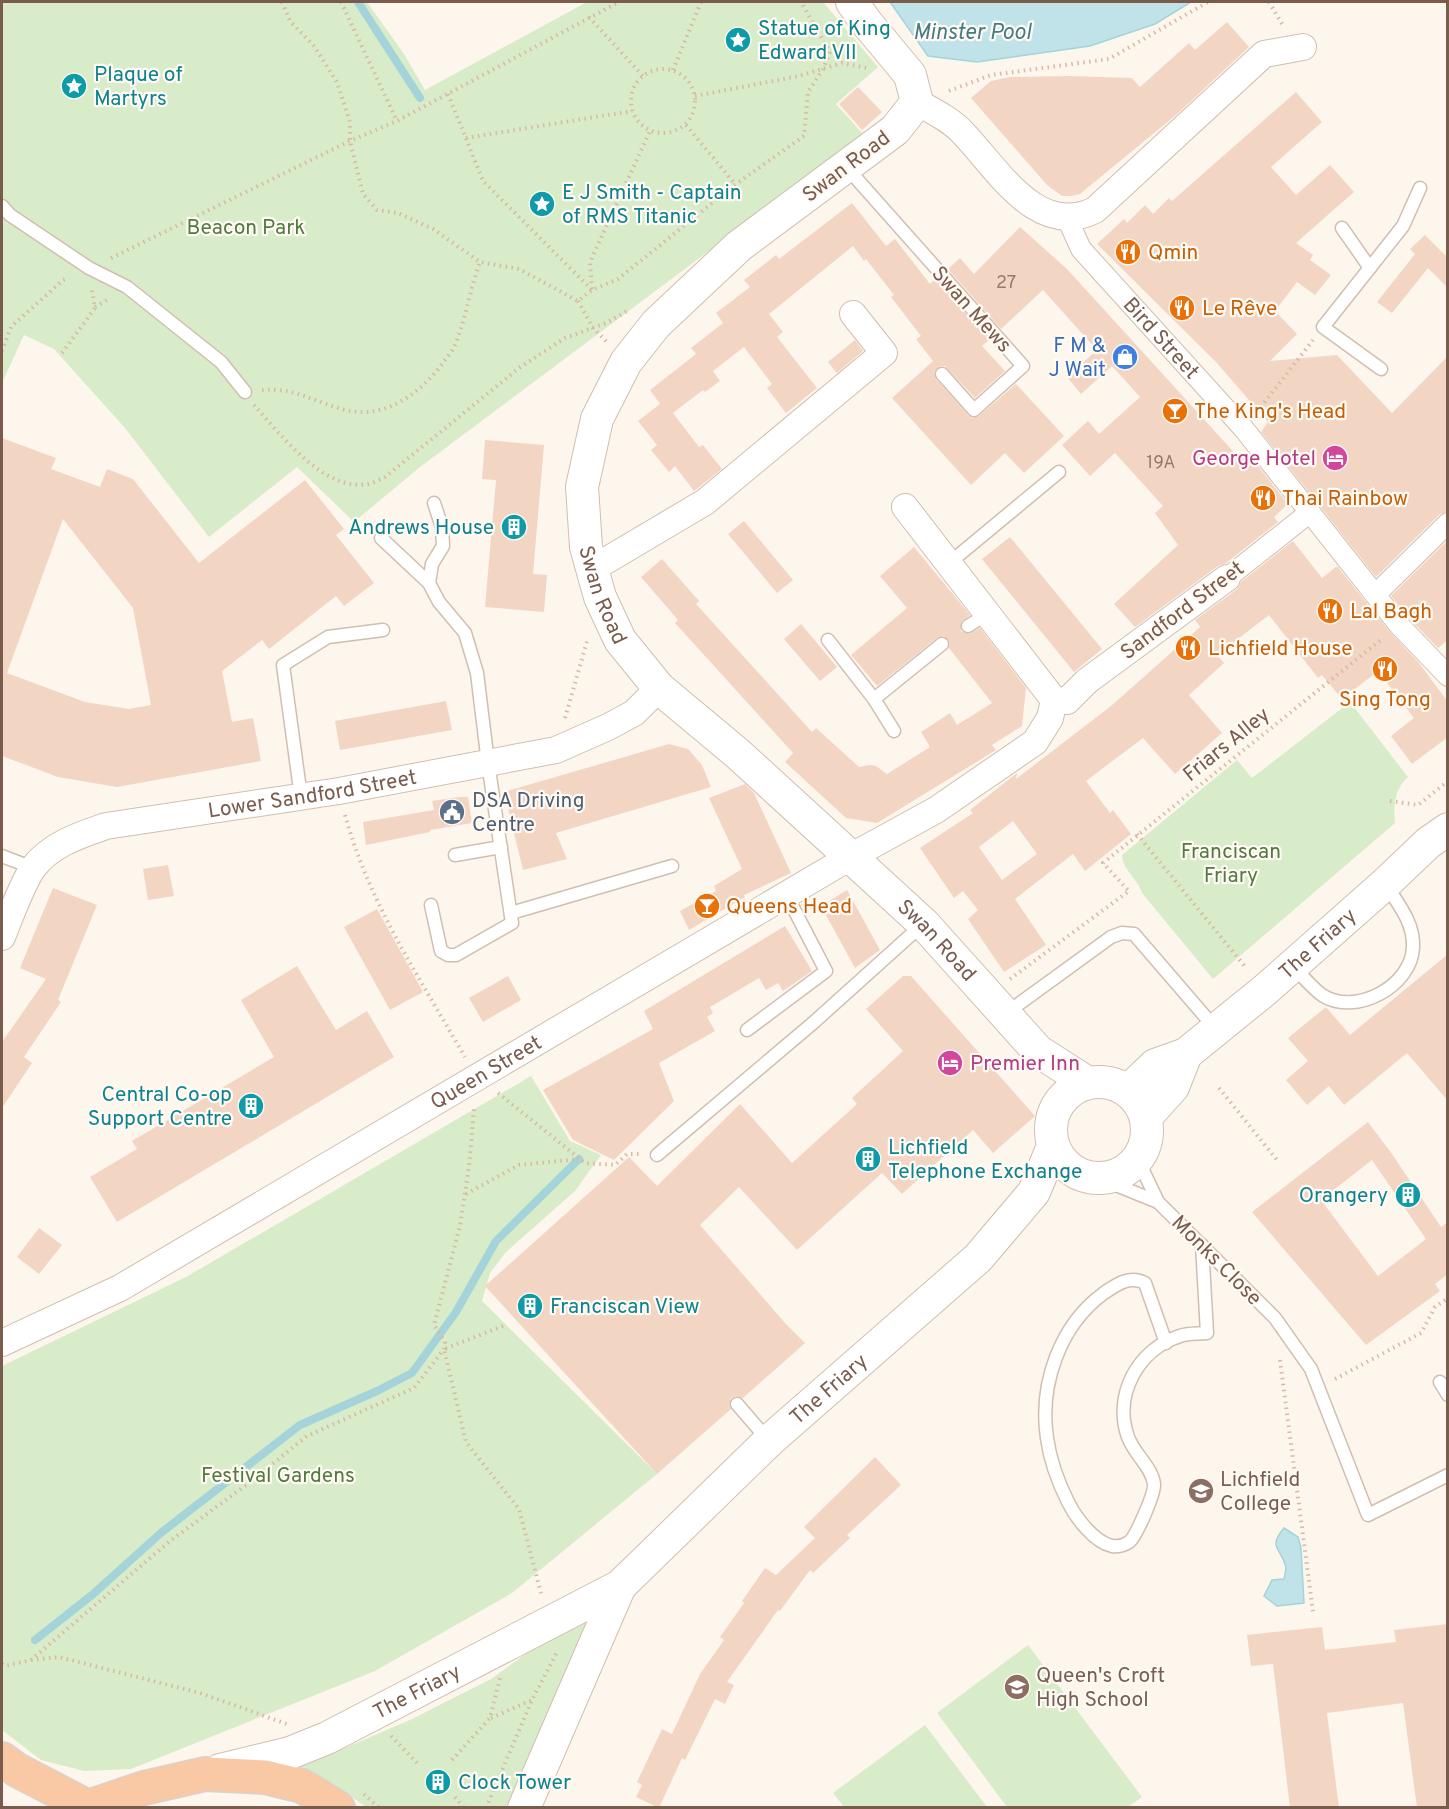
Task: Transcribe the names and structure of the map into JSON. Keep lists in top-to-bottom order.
{
  "streets": {
    "highway": ["The Friary"],
    "street": [
      "Swan Road",
      "Bird Street",
      "Sandford Street",
      "Lower Sandford Street",
      "Queen Street"
    ],
    "lane": ["Swan Mews", "Monks Close"],
    "path": ["Friars Alley"]
  },
  "crossings": [
    ["Swan Road", "Swan Mews"],
    ["Swan Road", "Friars Alley"],
    ["Swan Road", "Lower Sandford Street"],
    ["Swan Road", "The Friary"],
    ["Swan Road", "Queen Street"],
    ["Bird Street", "Sandford Street"],
    ["Bird Street", "Friars Alley"]
  ],
  "water": ["Minster Pool"],
  "parks": ["Beacon Park", "Franciscan Friary", "Festival Gardens"],
  "places": {
    "place": ["Statue of King Edward VII", "Plaque of Martyrs", "E J Smith - Captain of RMS Titanic"],
    "restaurant": [
      "Qmin",
      "Le Rêve",
      "Thai Rainbow",
      "Lal Bagh",
      "Lichfield House",
      "Sing Tong"
    ],
    "shop": ["F M & J Wait"],
    "bar": ["The King's Head", "Queens Head"],
    "hotel": ["George Hotel", "Premier Inn"],
    "building": [
      "Andrews House",
      "Central Co-op Support Centre",
      "Lichfield Telephone Exchange",
      "Orangery",
      "Franciscan View",
      "Clock Tower"
    ],
    "public building": ["DSA Driving Centre"],
    "school or university": ["Lichfield College", "Queen's Croft High School"]
  },
  "house_numbers": ["27", "19A"]
}
